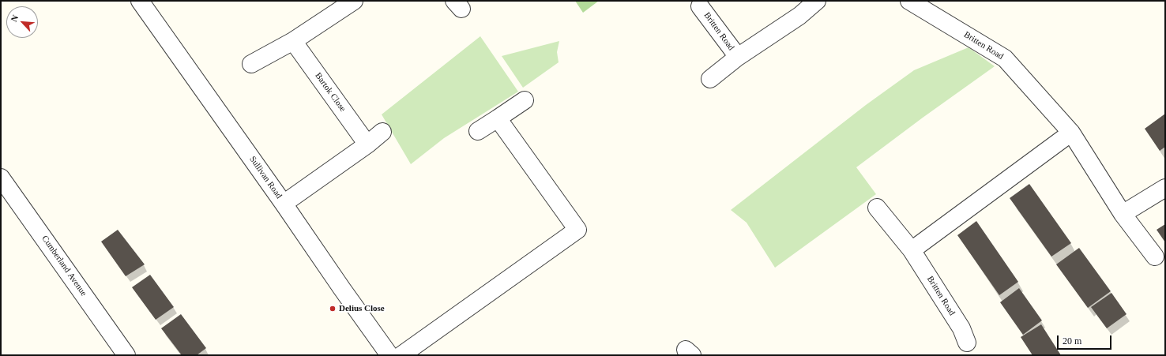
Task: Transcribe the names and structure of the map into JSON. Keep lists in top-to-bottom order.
{
  "streets": {
    "street": [
      "Britten Road",
      "Bartok Close",
      "Sullivan Road",
      "Cumberland Avenue"
    ]
  },
  "places": ["Delius Close"],
  "scale_bar": "20 m",
  "north": "top left"
}
